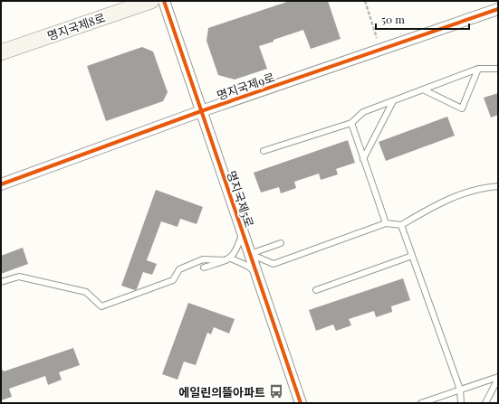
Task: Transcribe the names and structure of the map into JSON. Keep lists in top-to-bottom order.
{
  "streets": {
    "main road": ["명지국제8로"],
    "street": ["명지국제9로", "명지국제5로"]
  },
  "crossings": [
    ["명지국제9로", "명지국제5로"]
  ],
  "places": {
    "bus stop": ["에일린의뜰아파트"]
  },
  "scale_bar": "50 m"
}
